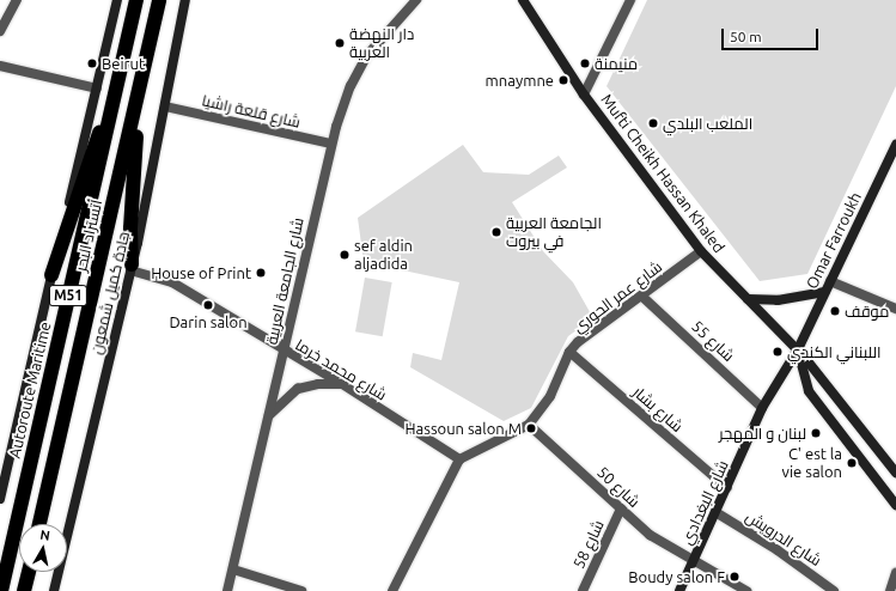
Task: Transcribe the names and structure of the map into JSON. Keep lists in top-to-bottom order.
{
  "streets": {
    "highway": ["أتستراد البحر", "M51", "Autoroute Maritime"],
    "main road": [
      "Mufti Cheikh Hassan Khaled",
      "Omar Farroukh",
      "جادة كميل شمعون",
      "شارع البغدادي"
    ],
    "street": [
      "شارع قلعة راشيا",
      "شارع الجامعة العربية",
      "شارع عمر الحوري",
      "شارع 55",
      "شارع محمد خرما",
      "شارع بشار",
      "شارع 50",
      "شارع الدرويش",
      "شارع 58"
    ]
  },
  "crossings": [
    ["شارع قلعة راشيا", "شارع الجامعة العربية"],
    ["شارع قلعة راشيا", "جادة كميل شمعون"],
    ["Mufti Cheikh Hassan Khaled", "Omar Farroukh"],
    ["Mufti Cheikh Hassan Khaled", "شارع عمر الحوري"],
    ["Mufti Cheikh Hassan Khaled", "شارع البغدادي"],
    ["Omar Farroukh", "شارع البغدادي"],
    ["شارع الجامعة العربية", "شارع محمد خرما"],
    ["جادة كميل شمعون", "شارع محمد خرما"],
    ["شارع عمر الحوري", "شارع 55"],
    ["شارع عمر الحوري", "شارع محمد خرما"],
    ["شارع عمر الحوري", "شارع بشار"],
    ["شارع عمر الحوري", "شارع 50"],
    ["شارع 55", "شارع البغدادي"],
    ["شارع بشار", "شارع البغدادي"],
    ["شارع 50", "شارع البغدادي"],
    ["شارع 50", "شارع 58"],
    ["شارع البغدادي", "شارع الدرويش"]
  ],
  "places": [
    "دار النهضة العربية",
    "Beirut",
    "منيمنة",
    "mnaymne",
    "الملعب البلدي",
    "الجامعة العربية في بيروت",
    "sef aldin aljadida",
    "House of Print",
    "Darin salon",
    "موقف",
    "اللبناني الكندي",
    "Hassoun salon M",
    "لبنان و المهجر",
    "C' est la vie salon",
    "Boudy salon F"
  ],
  "scale_bar": "50 m",
  "north": "top"
}
